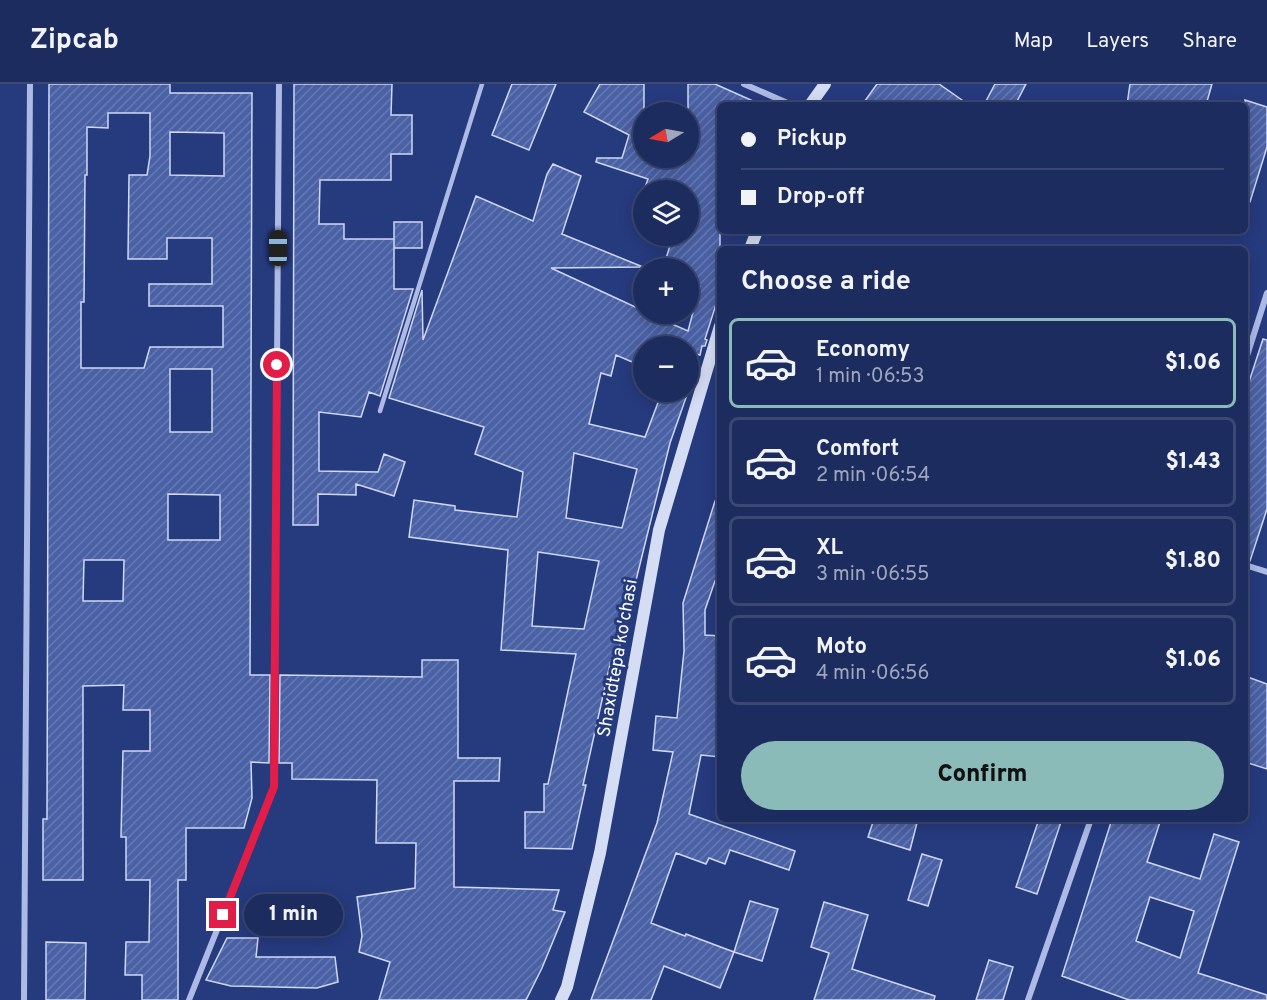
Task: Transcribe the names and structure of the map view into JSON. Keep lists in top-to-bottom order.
{
  "streets": {
    "street": ["Shaxidtepa ko'chasi"]
  },
  "north": "left",
  "page": {
    "header": "Zipcab",
    "nav": ["Map", "Layers", "Share"],
    "map_buttons": ["+", "−"],
    "banner": ["Pickup", "Drop-off"],
    "heading": "Choose a ride",
    "list": [
      {
        "name": "Economy",
        "note": "1 min · 06:53",
        "value": "$1.06"
      },
      {
        "name": "Comfort",
        "note": "2 min · 06:54",
        "value": "$1.43"
      },
      {
        "name": "XL",
        "note": "3 min · 06:55",
        "value": "$1.80"
      },
      {
        "name": "Moto",
        "note": "4 min · 06:56",
        "value": "$1.06"
      }
    ],
    "buttons": "Confirm",
    "bubble": "1 min"
  }
}
